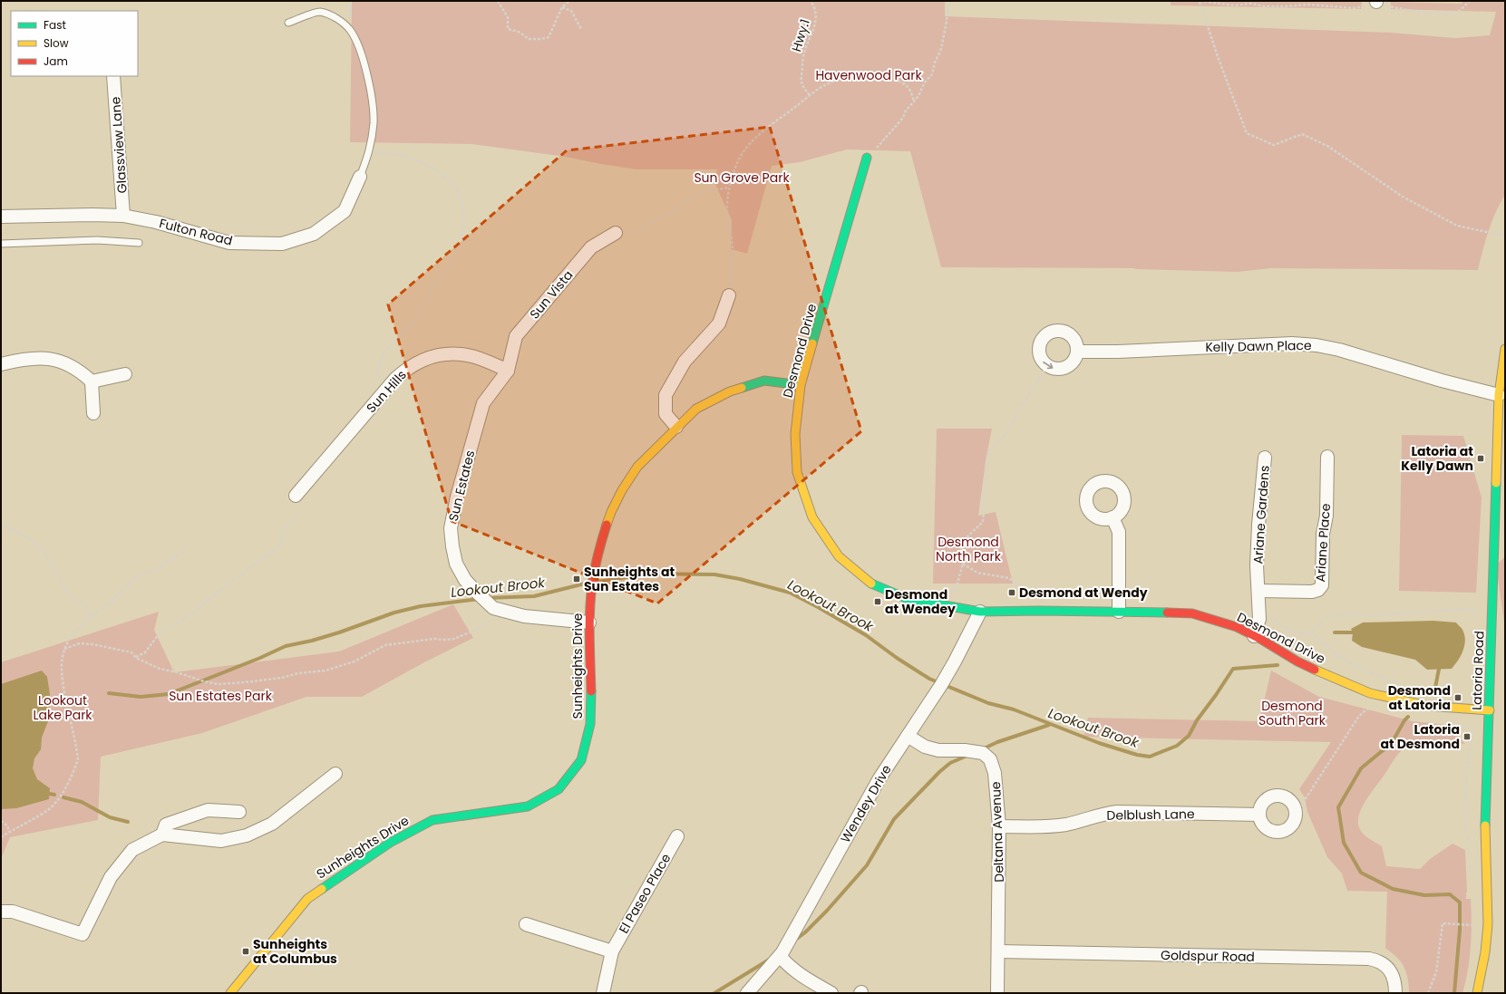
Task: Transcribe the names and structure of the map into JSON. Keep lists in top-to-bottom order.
{
  "streets": {
    "street": [
      "Glassview Lane",
      "Fulton Road",
      "Sun Vista",
      "Kelly Dawn Place",
      "Desmond Drive",
      "Sun Hills",
      "Sun Estates",
      "Ariane Gardens",
      "Ariane Place",
      "Sunheights Drive",
      "Latoria Road",
      "Wendey Drive",
      "Delblush Lane",
      "Deltana Avenue",
      "El Paseo Place",
      "Goldspur Road"
    ],
    "path": ["Hwy.1"]
  },
  "crossings": [
    ["Glassview Lane", "Fulton Road"],
    ["Sun Vista", "Sun Hills"],
    ["Sun Vista", "Sun Estates"],
    ["Kelly Dawn Place", "Latoria Road"],
    ["Desmond Drive", "Ariane Gardens"],
    ["Desmond Drive", "Sunheights Drive"],
    ["Desmond Drive", "Latoria Road"],
    ["Desmond Drive", "Wendey Drive"],
    ["Sun Hills", "Sun Estates"],
    ["Sun Estates", "Sunheights Drive"],
    ["Ariane Gardens", "Ariane Place"],
    ["Wendey Drive", "Deltana Avenue"],
    ["Delblush Lane", "Deltana Avenue"],
    ["Deltana Avenue", "Goldspur Road"]
  ],
  "water": ["Lookout Brook"],
  "parks": [
    "Havenwood Park",
    "Sun Grove Park",
    "Desmond North Park",
    "Sun Estates Park",
    "Lookout Lake Park",
    "Desmond South Park"
  ],
  "places": {
    "transit": [
      "Latoria at Kelly Dawn",
      "Sunheights at Sun Estates",
      "Desmond at Wendy",
      "Desmond at Wendey",
      "Desmond at Latoria",
      "Latoria at Desmond",
      "Sunheights at Columbus"
    ]
  },
  "legend": ["Fast", "Slow", "Jam"]
}
